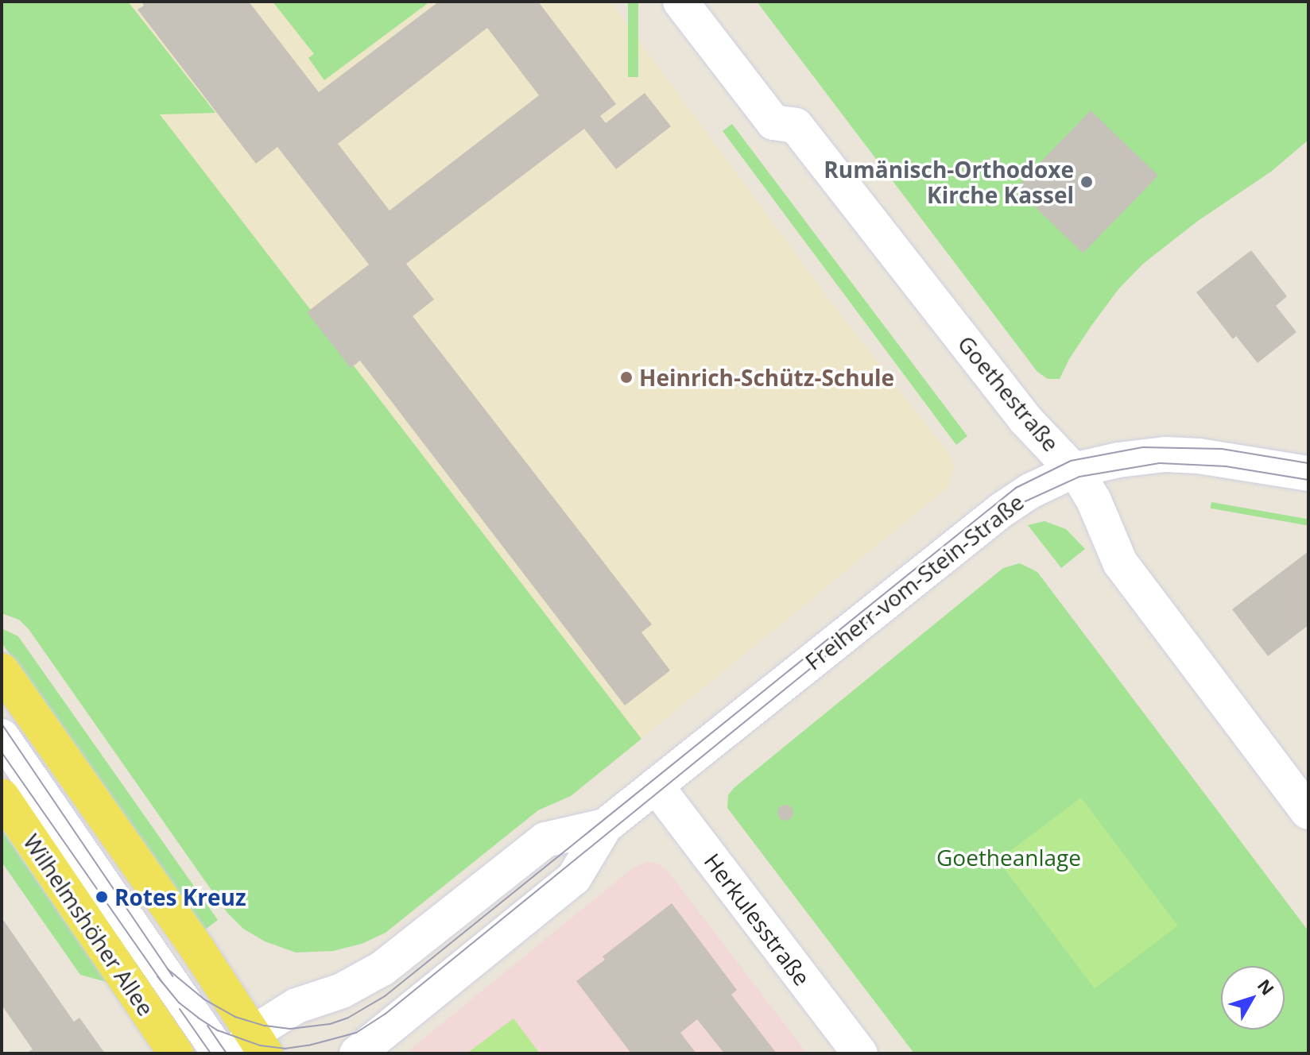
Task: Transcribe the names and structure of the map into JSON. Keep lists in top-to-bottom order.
{
  "streets": {
    "main road": ["Wilhelmshöher Allee"],
    "street": ["Goethestraße", "Freiherr-vom-Stein-Straße", "Herkulesstraße"]
  },
  "crossings": [
    ["Goethestraße", "Freiherr-vom-Stein-Straße"],
    ["Freiherr-vom-Stein-Straße", "Herkulesstraße"]
  ],
  "parks": ["Goetheanlage"],
  "places": ["Rumänisch-Orthodoxe Kirche Kassel", "Heinrich-Schütz-Schule", "Rotes Kreuz"],
  "north": "top right"
}
